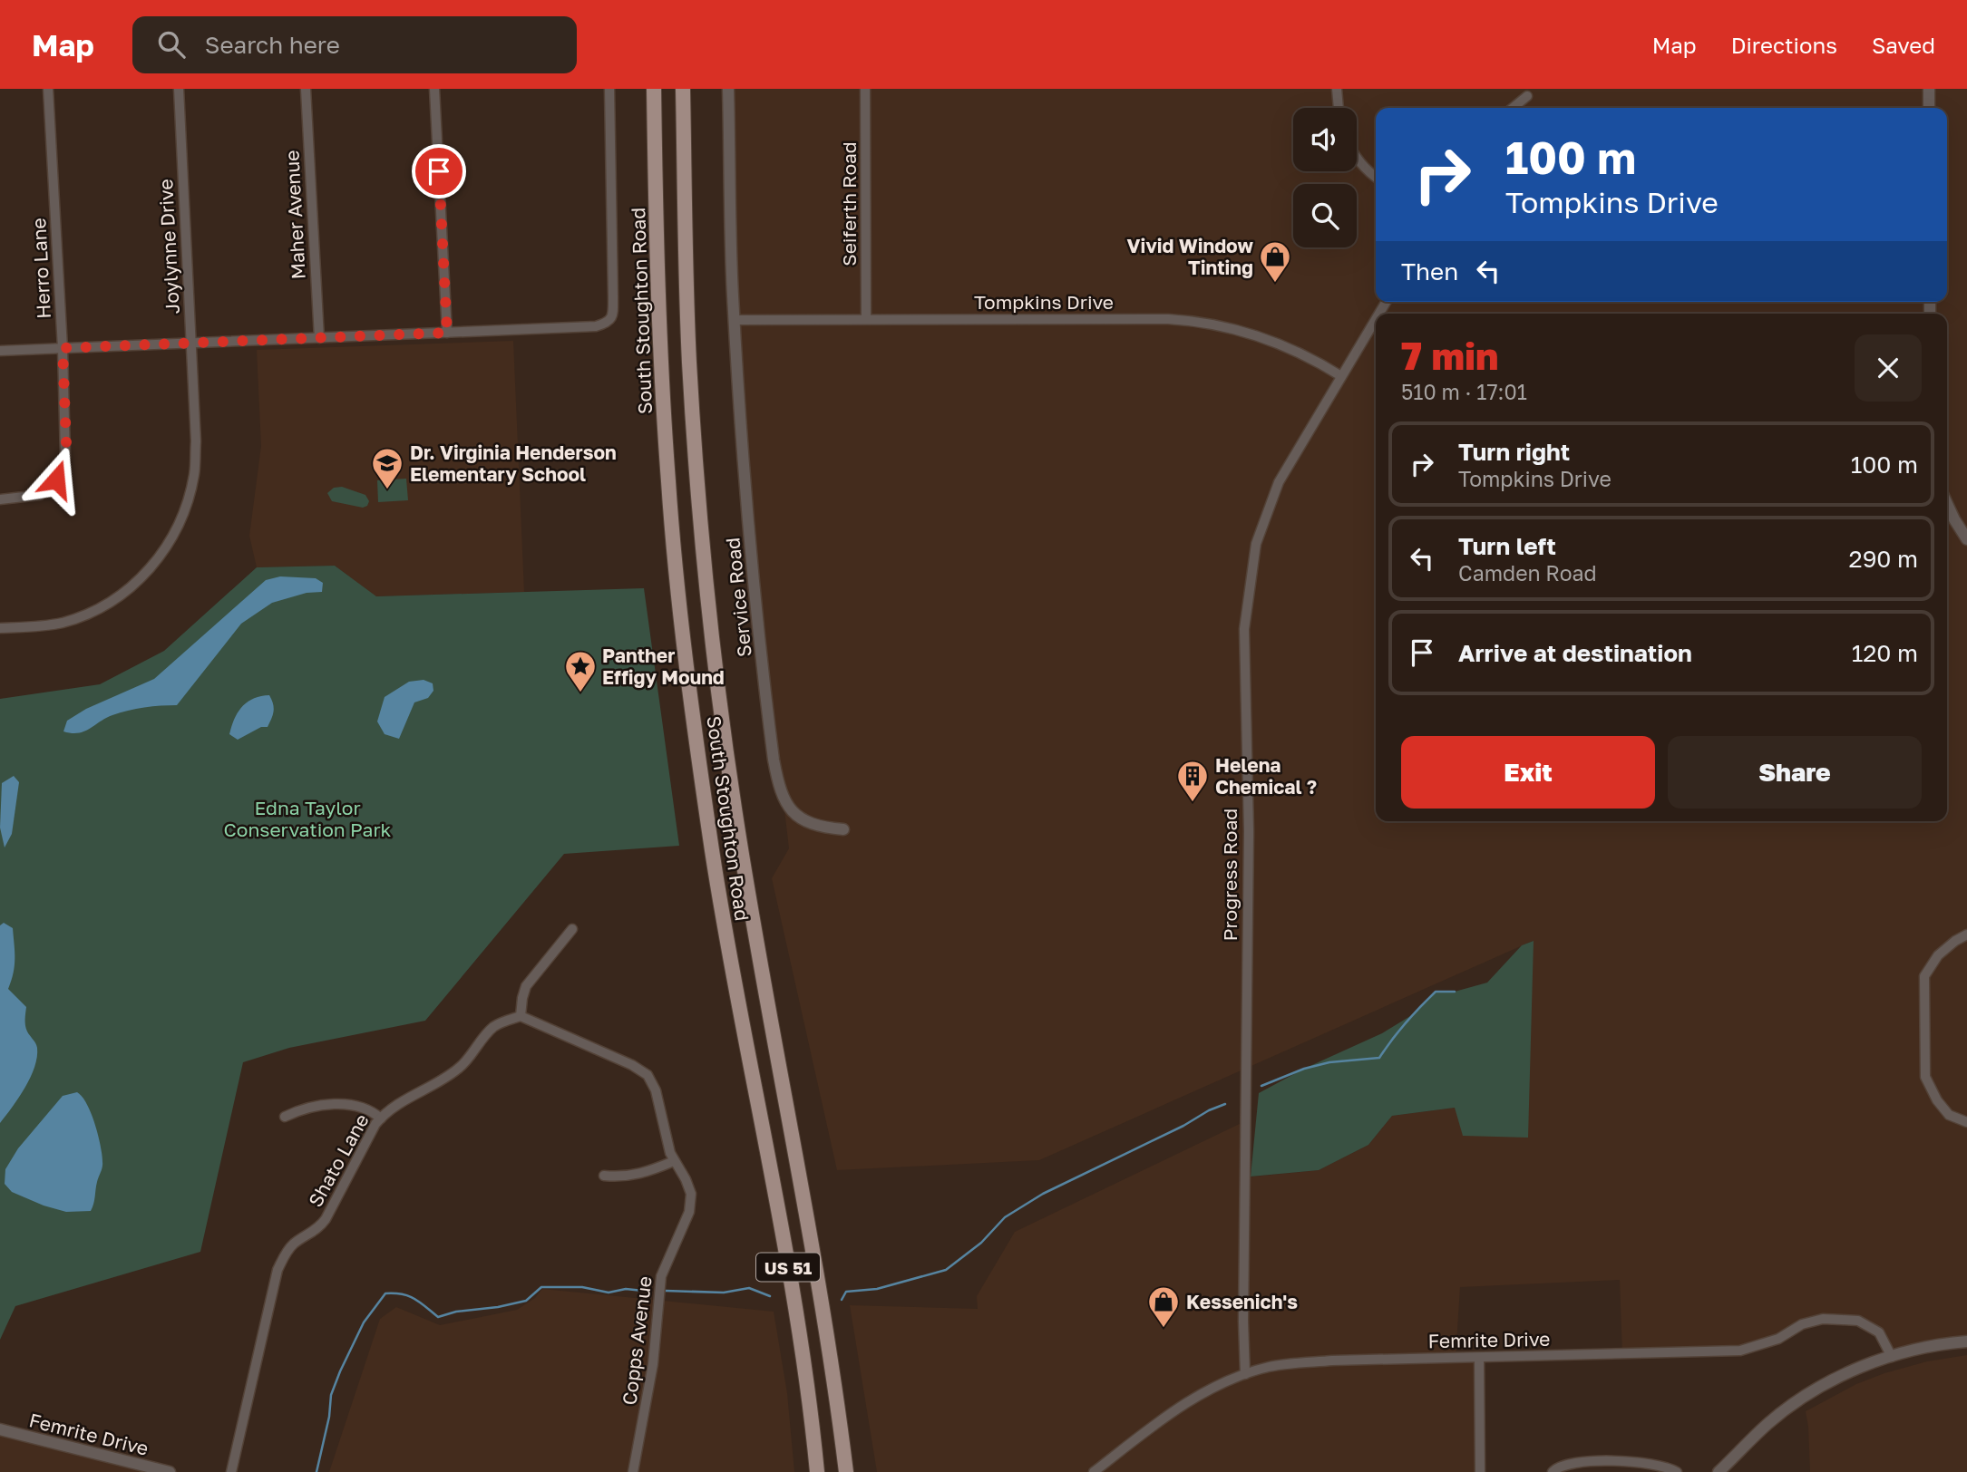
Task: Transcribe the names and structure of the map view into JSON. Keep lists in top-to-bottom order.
{
  "streets": {
    "main road": ["South Stoughton Road", "US 51"],
    "street": [
      "Seiferth Road",
      "Maher Avenue",
      "Joylynne Drive",
      "Herro Lane",
      "Tompkins Drive",
      "Service Road",
      "Progress Road",
      "Shato Lane",
      "Femrite Drive",
      "Copps Avenue"
    ]
  },
  "crossings": [
    ["Seiferth Road", "Tompkins Drive"],
    ["Tompkins Drive", "Service Road"],
    ["Tompkins Drive", "Progress Road"],
    ["Progress Road", "Femrite Drive"],
    ["Shato Lane", "Copps Avenue"]
  ],
  "parks": ["Edna Taylor Conservation Park"],
  "places": {
    "shop": ["Vivid Window Tinting", "Kessenich's"],
    "school or university": ["Dr. Virginia Henderson Elementary School"],
    "place": ["Panther Effigy Mound"],
    "building": ["Helena Chemical ?"]
  },
  "page": {
    "header": "Map",
    "search": "Search here",
    "nav": ["Map", "Directions", "Saved"],
    "turn": ["100 m", "Tompkins Drive"],
    "then": "Then",
    "heading": ["7 min", "510 m · 17:01"],
    "list": [
      {
        "name": "Turn right",
        "note": "Tompkins Drive",
        "value": "100 m"
      },
      {
        "name": "Turn left",
        "note": "Camden Road",
        "value": "290 m"
      },
      {
        "name": "Arrive at destination",
        "value": "120 m"
      }
    ],
    "buttons": ["Exit", "Share"]
  }
}
